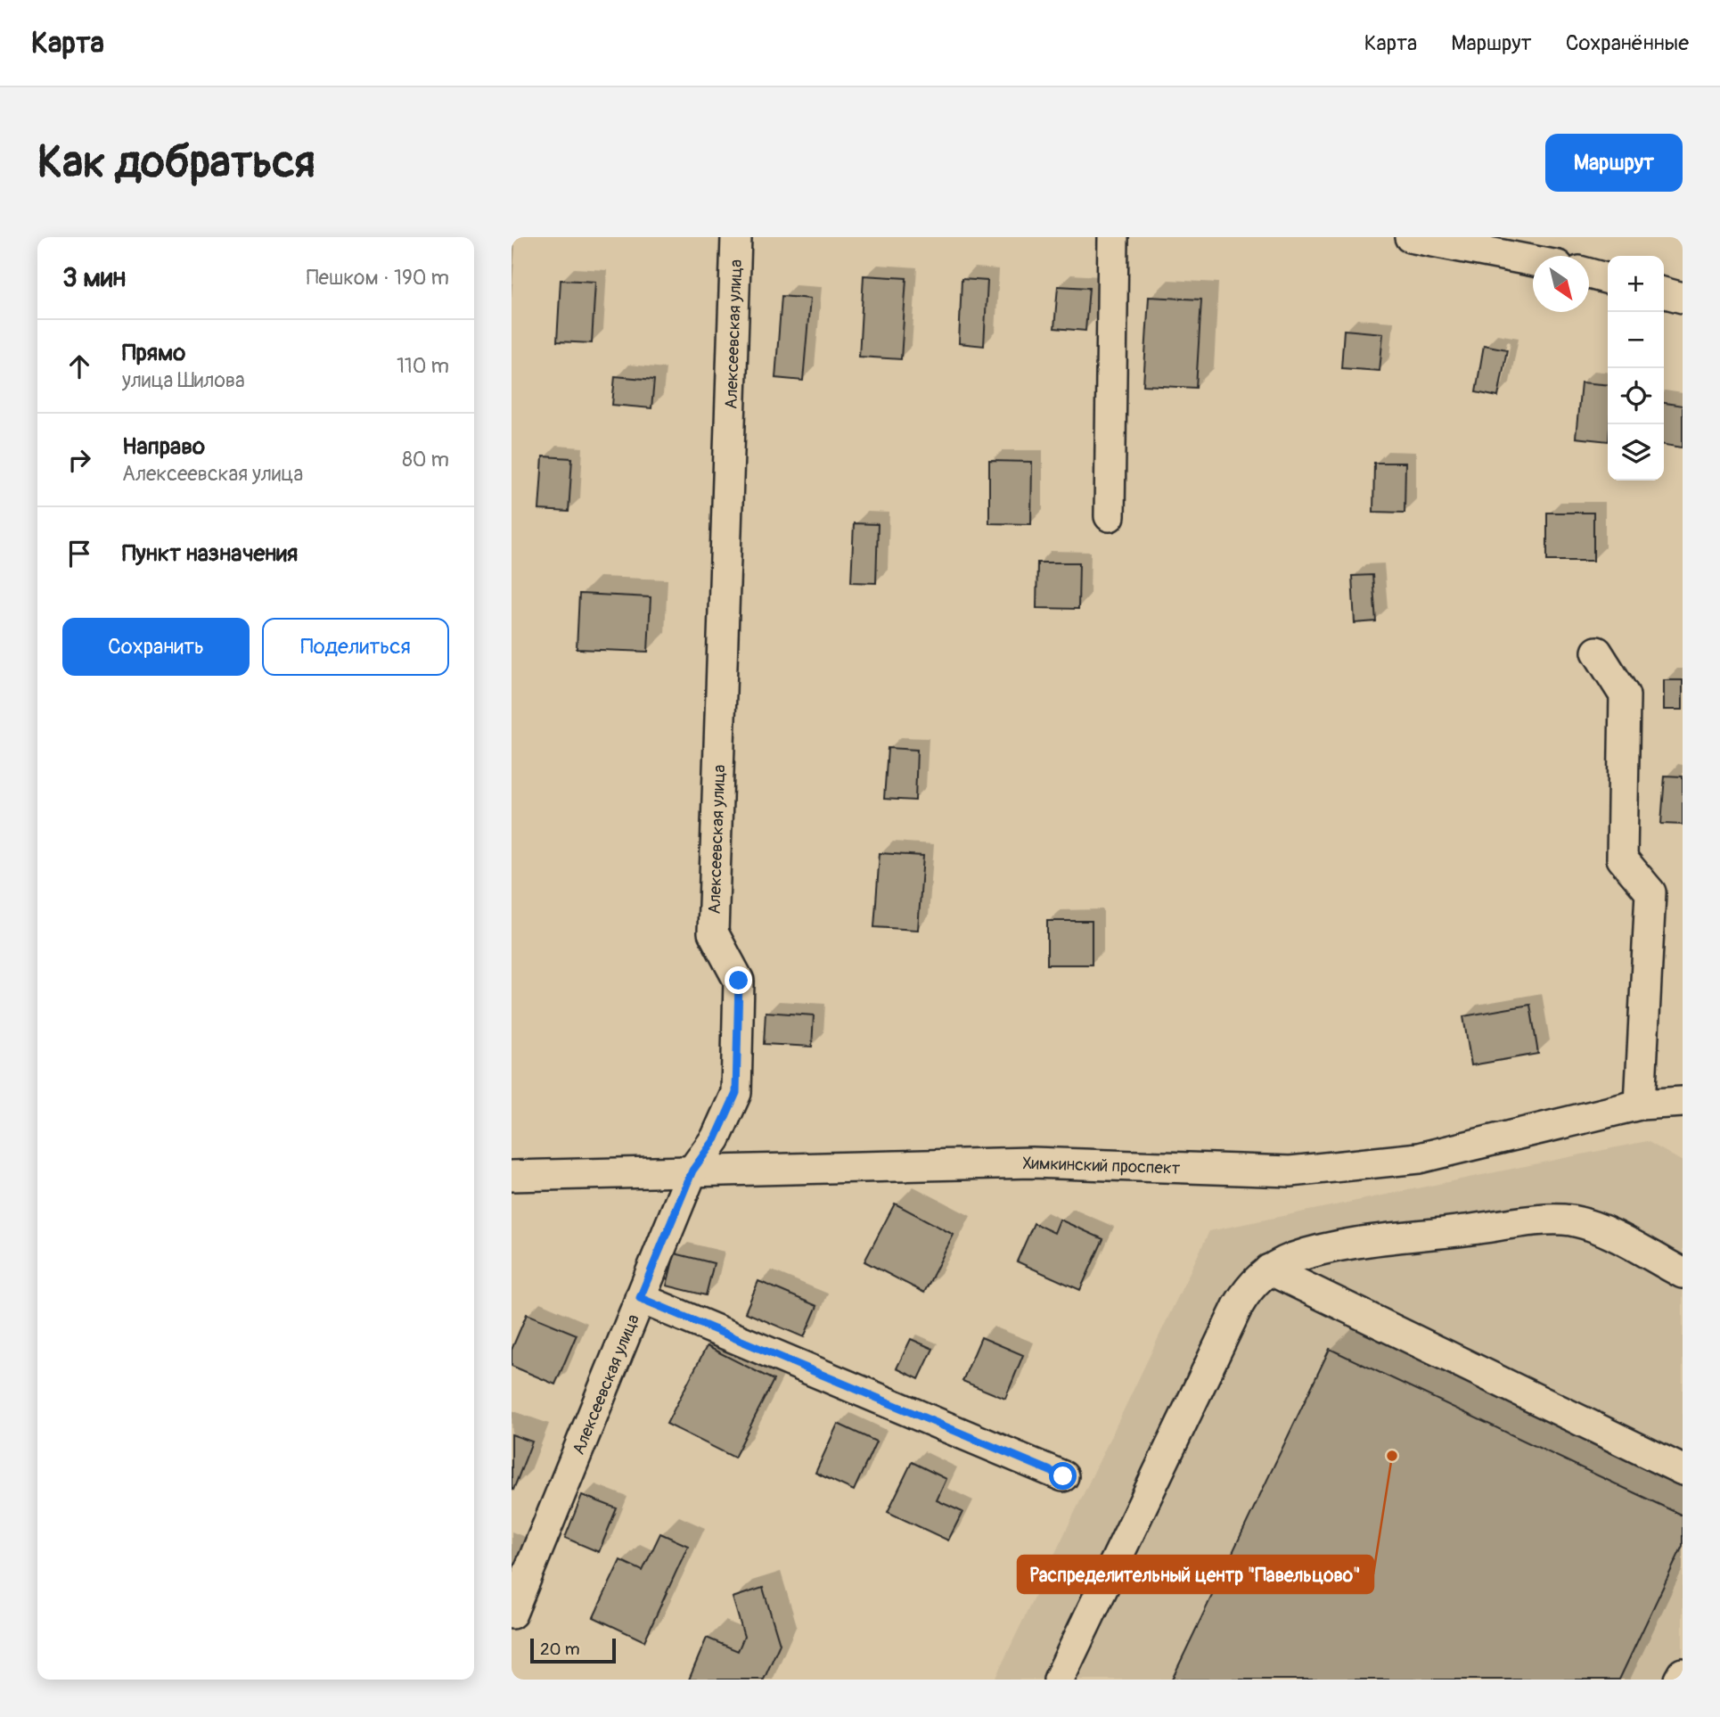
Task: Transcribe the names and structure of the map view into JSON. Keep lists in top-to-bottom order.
{
  "streets": {
    "street": ["Алексеевская улица", "Химкинский проспект"]
  },
  "crossings": [
    ["Алексеевская улица", "Химкинский проспект"]
  ],
  "places": ["Распределительный центр \"Павельцово\""],
  "scale_bar": "20 m",
  "north": "bottom right",
  "page": {
    "header": "Карта",
    "nav": ["Карта", "Маршрут", "Сохранённые"],
    "buttons": [
      "Маршрут",
      ["Сохранить", "Поделиться"]
    ],
    "title": "Как добраться",
    "heading": ["3 мин", "Пешком · 190 m"],
    "map_buttons": ["+", "−"],
    "list": [
      ["Прямо", "улица Шилова", "110 m"],
      ["Направо", "Алексеевская улица", "80 m"],
      "Пункт назначения"
    ],
    "scale": "20 m"
  }
}
